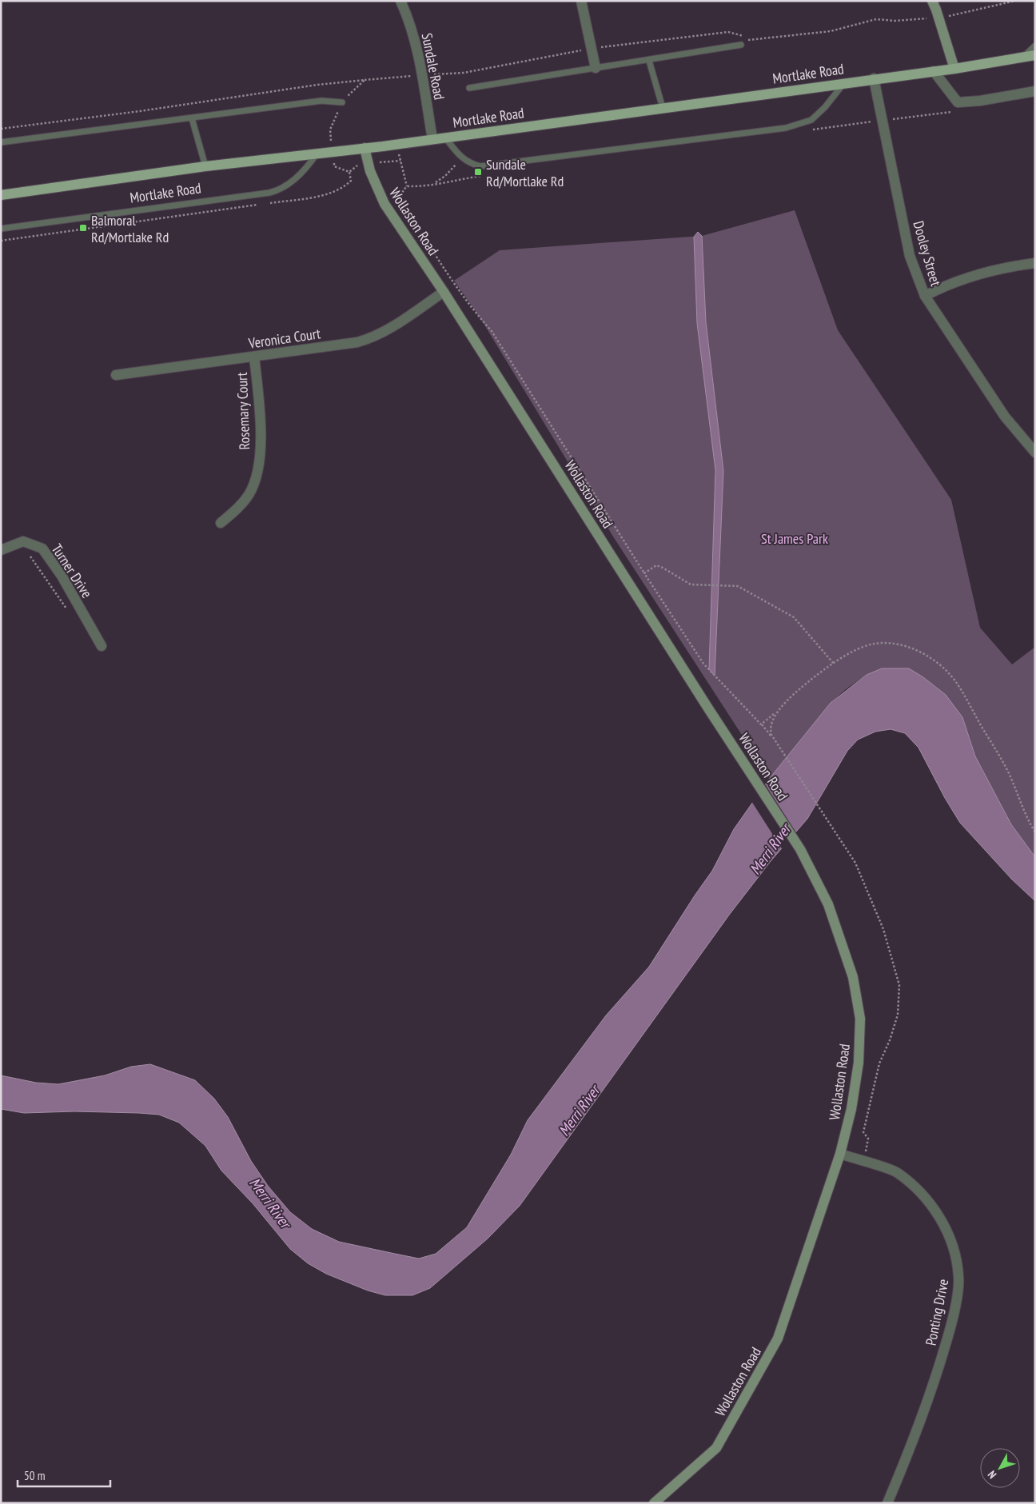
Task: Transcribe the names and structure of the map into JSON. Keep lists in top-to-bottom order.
{
  "streets": {
    "main road": ["Mortlake Road"],
    "street": [
      "Sundale Road",
      "Wollaston Road",
      "Dooley Street",
      "Veronica Court",
      "Rosemary Court",
      "Turner Drive",
      "Ponting Drive"
    ]
  },
  "crossings": [
    ["Sundale Road", "Mortlake Road"],
    ["Mortlake Road", "Wollaston Road"],
    ["Mortlake Road", "Dooley Street"],
    ["Wollaston Road", "Veronica Court"],
    ["Wollaston Road", "Ponting Drive"],
    ["Veronica Court", "Rosemary Court"]
  ],
  "water": ["Merri River"],
  "parks": ["St James Park"],
  "places": {
    "transit": ["Sundale Rd/Mortlake Rd", "Balmoral Rd/Mortlake Rd"]
  },
  "scale_bar": "50 m",
  "north": "bottom left"
}
